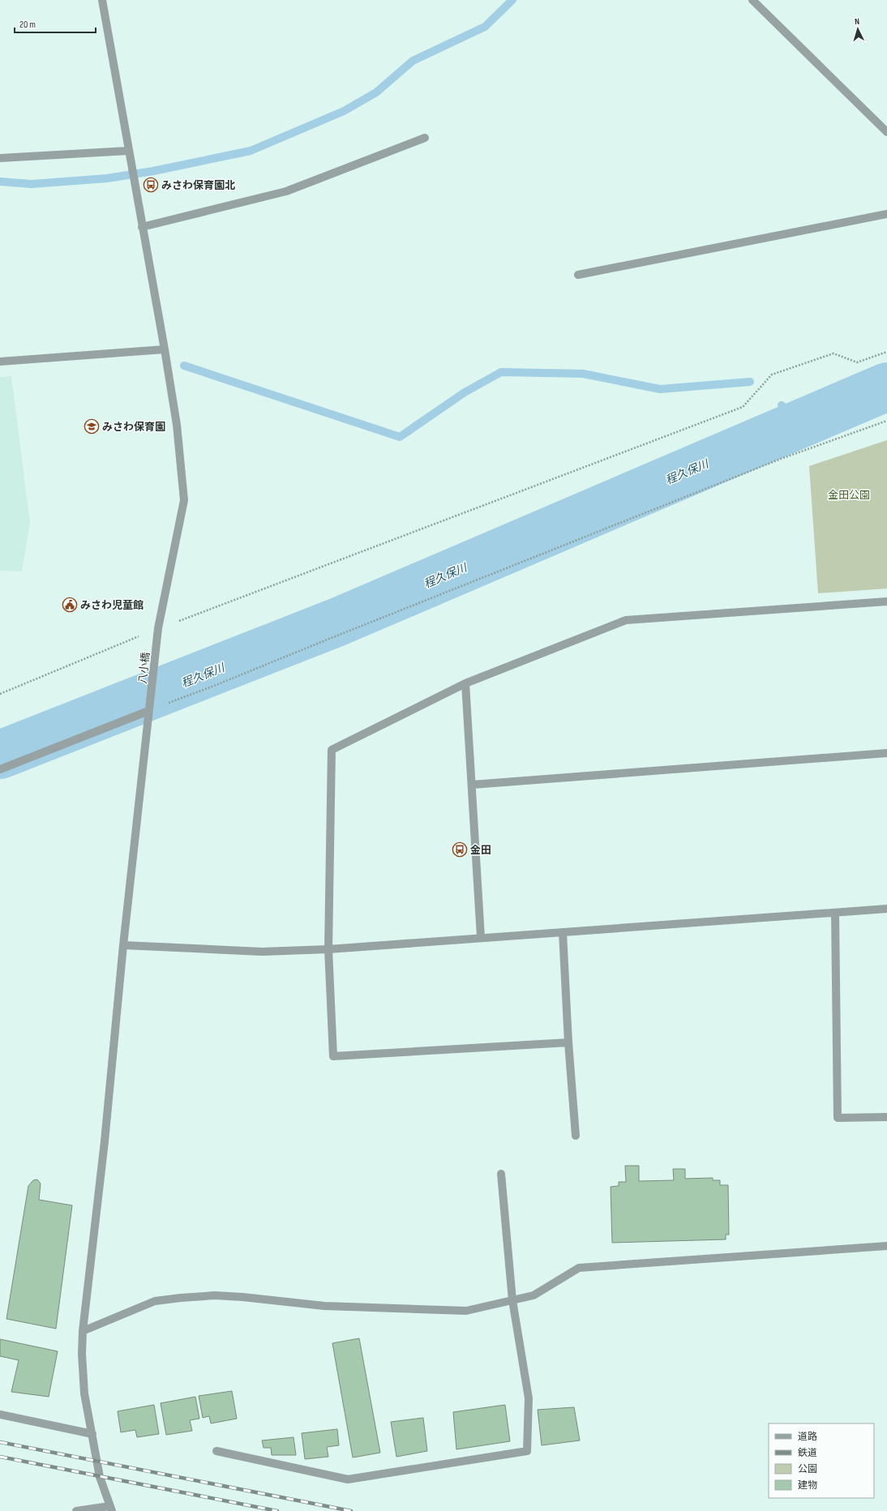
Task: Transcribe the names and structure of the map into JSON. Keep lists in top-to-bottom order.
{
  "streets": {
    "street": ["八小橋"]
  },
  "water": ["程久保川"],
  "parks": ["金田公園"],
  "places": {
    "bus stop": ["みさわ保育園北", "金田"],
    "school or university": ["みさわ保育園"],
    "public building": ["みさわ児童館"]
  },
  "legend": [
    "道路",
    "鉄道",
    "公園",
    "建物"
  ],
  "scale_bar": "20 m",
  "north": "top"
}
